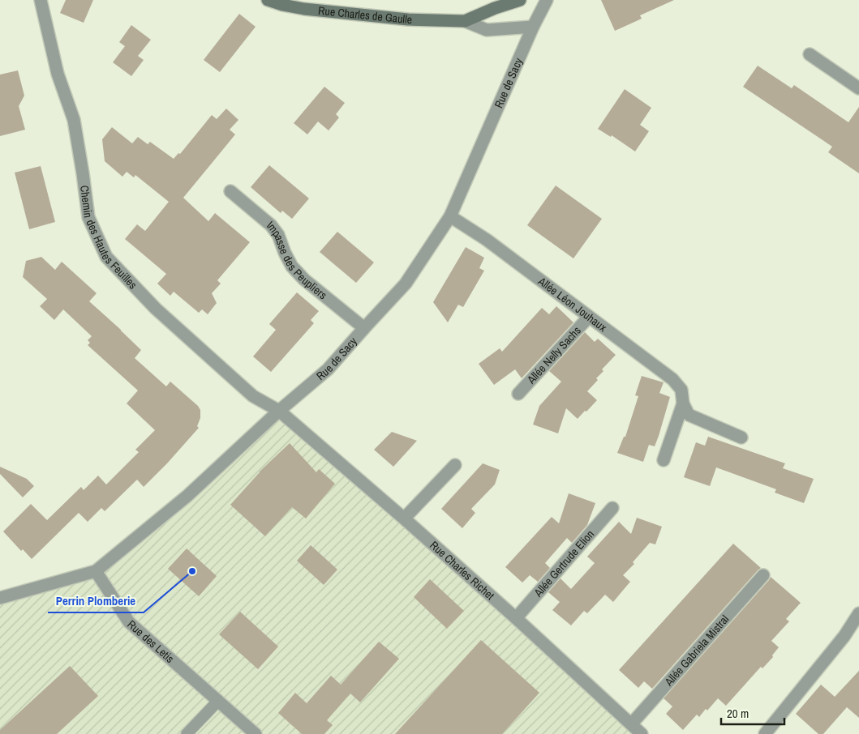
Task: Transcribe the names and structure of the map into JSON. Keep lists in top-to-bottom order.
{
  "streets": {
    "street": [
      "Rue Charles de Gaulle",
      "Rue de Sacy",
      "Chemin des Hautes Feuilles",
      "Impasse des Peupliers",
      "Allée Léon Jouhaux",
      "Allée Nelly Sachs",
      "Allée Gertrude Elion",
      "Rue Charles Richet",
      "Rue des Letis",
      "Allée Gabriela Mistral"
    ]
  },
  "crossings": [
    ["Rue Charles de Gaulle", "Rue de Sacy"],
    ["Rue de Sacy", "Chemin des Hautes Feuilles"],
    ["Rue de Sacy", "Impasse des Peupliers"],
    ["Rue de Sacy", "Allée Léon Jouhaux"],
    ["Rue de Sacy", "Rue Charles Richet"],
    ["Rue de Sacy", "Rue des Letis"],
    ["Chemin des Hautes Feuilles", "Rue Charles Richet"],
    ["Allée Léon Jouhaux", "Allée Nelly Sachs"],
    ["Allée Gertrude Elion", "Rue Charles Richet"],
    ["Rue Charles Richet", "Allée Gabriela Mistral"]
  ],
  "places": ["Perrin Plomberie"],
  "scale_bar": "20 m"
}
